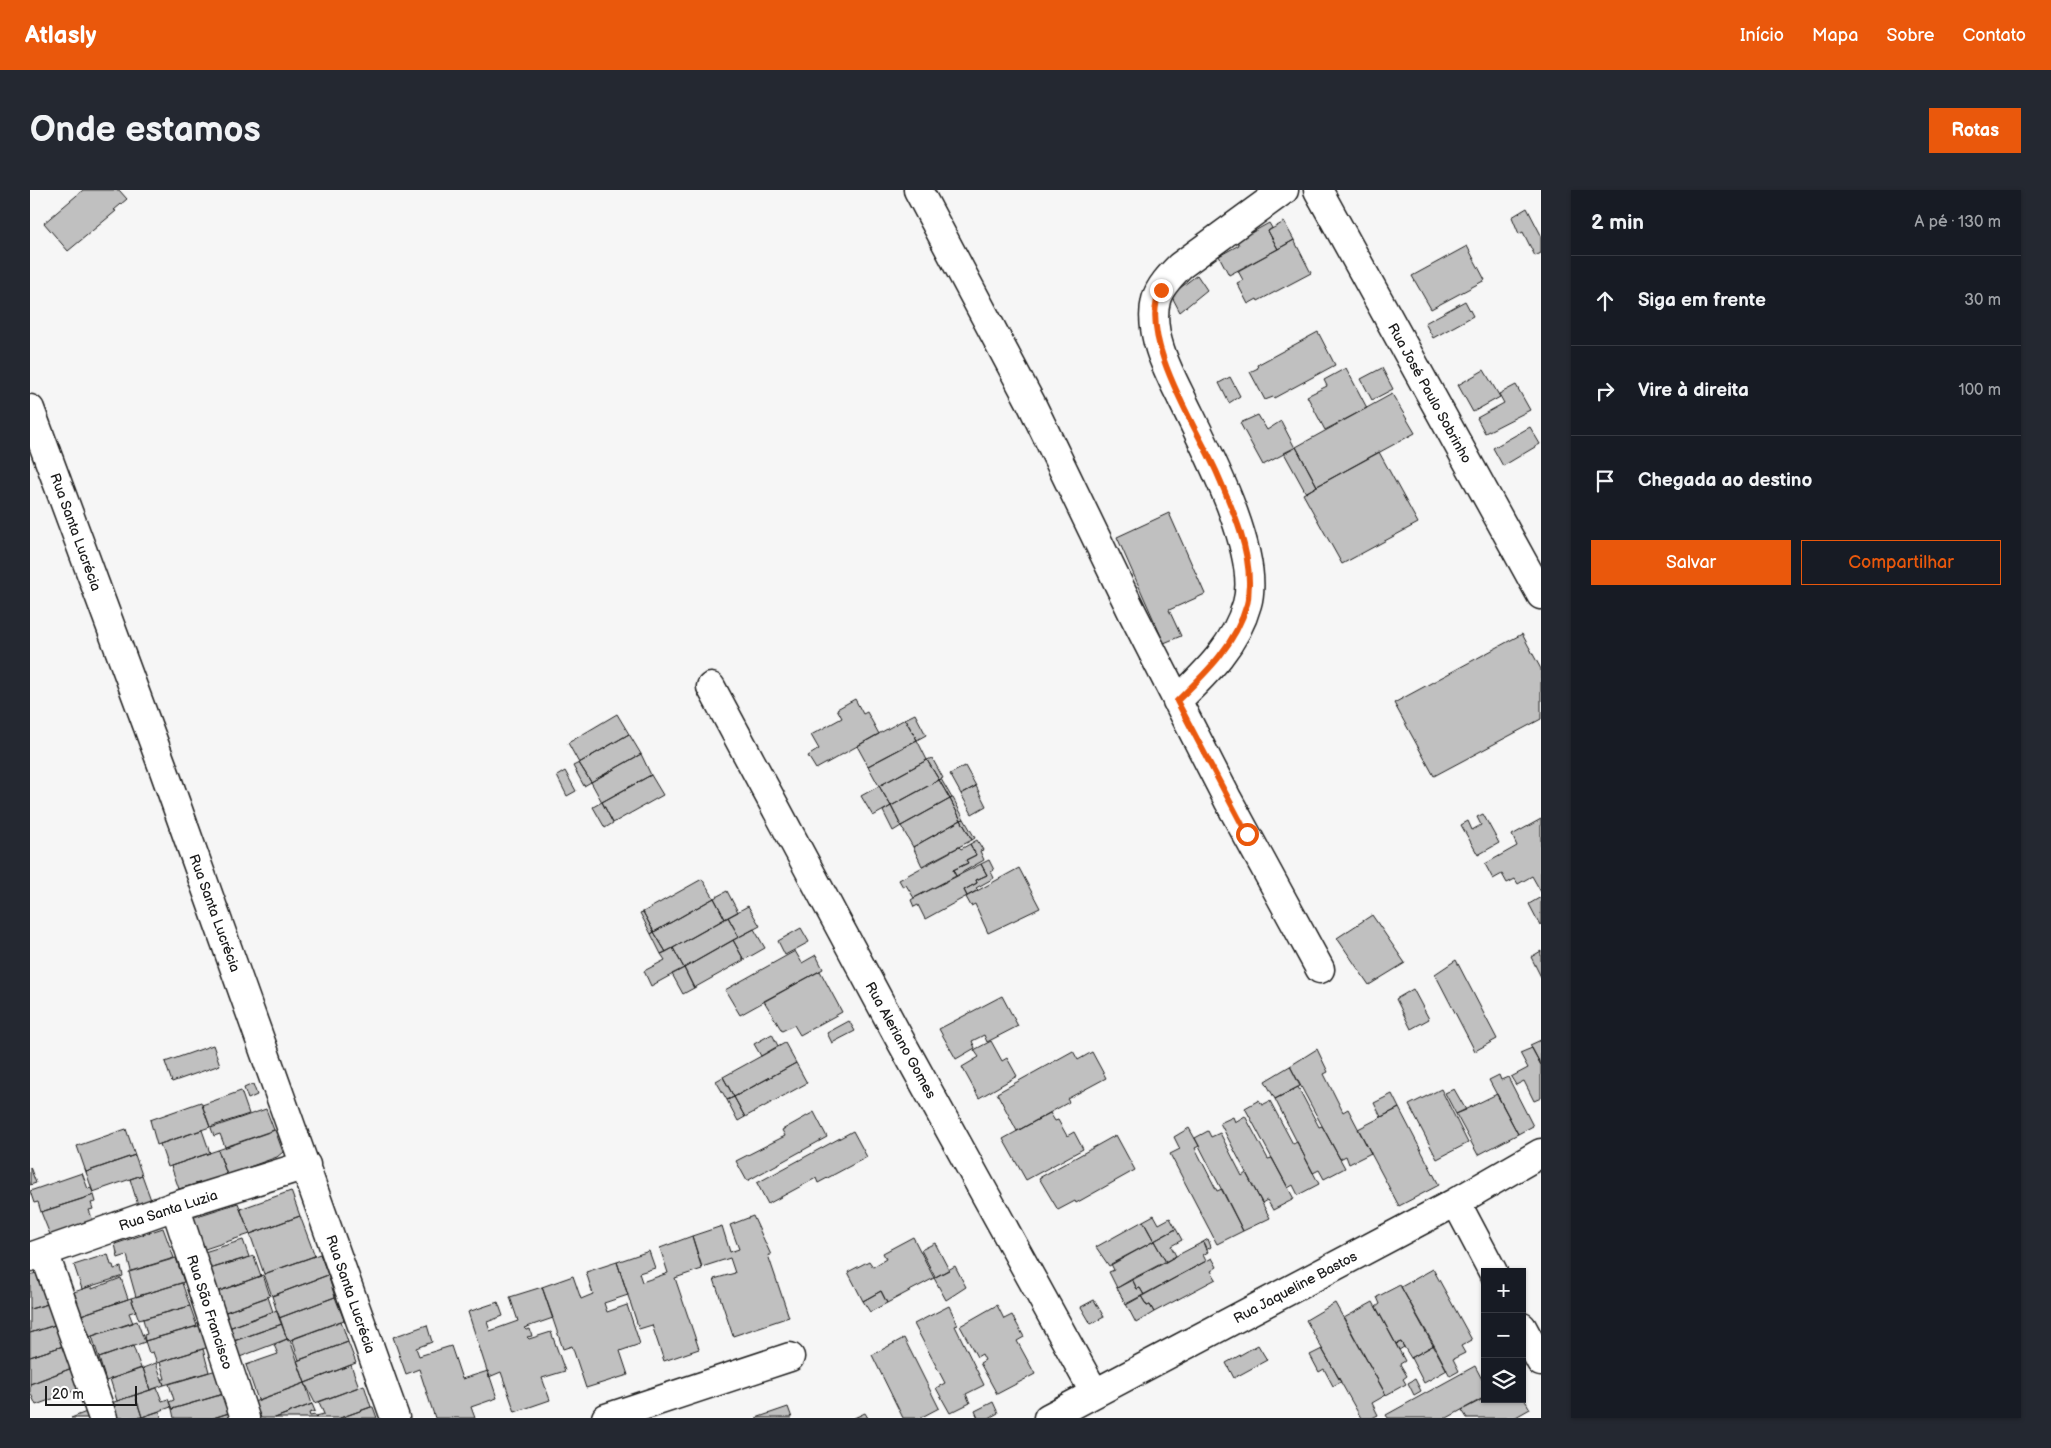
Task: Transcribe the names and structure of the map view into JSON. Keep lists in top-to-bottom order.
{
  "streets": {
    "street": [
      "Rua José Paulo Sobrinho",
      "Rua Santa Lucrécia",
      "Rua Aleriano Gomes",
      "Rua Santa Luzia",
      "Rua Jaqueline Bastos",
      "Rua São Francisco"
    ]
  },
  "crossings": [
    ["Rua Santa Lucrécia", "Rua Santa Luzia"],
    ["Rua Aleriano Gomes", "Rua Jaqueline Bastos"],
    ["Rua Santa Luzia", "Rua São Francisco"]
  ],
  "scale_bar": "20 m",
  "page": {
    "header": "Atlasly",
    "nav": [
      "Início",
      "Mapa",
      "Sobre",
      "Contato"
    ],
    "buttons": [
      "Rotas",
      ["Salvar", "Compartilhar"]
    ],
    "title": "Onde estamos",
    "heading": ["2 min", "A pé · 130 m"],
    "list": [
      ["Siga em frente", "30 m"],
      ["Vire à direita", "100 m"],
      "Chegada ao destino"
    ],
    "map_buttons": ["+", "−"],
    "scale": "20 m"
  }
}
